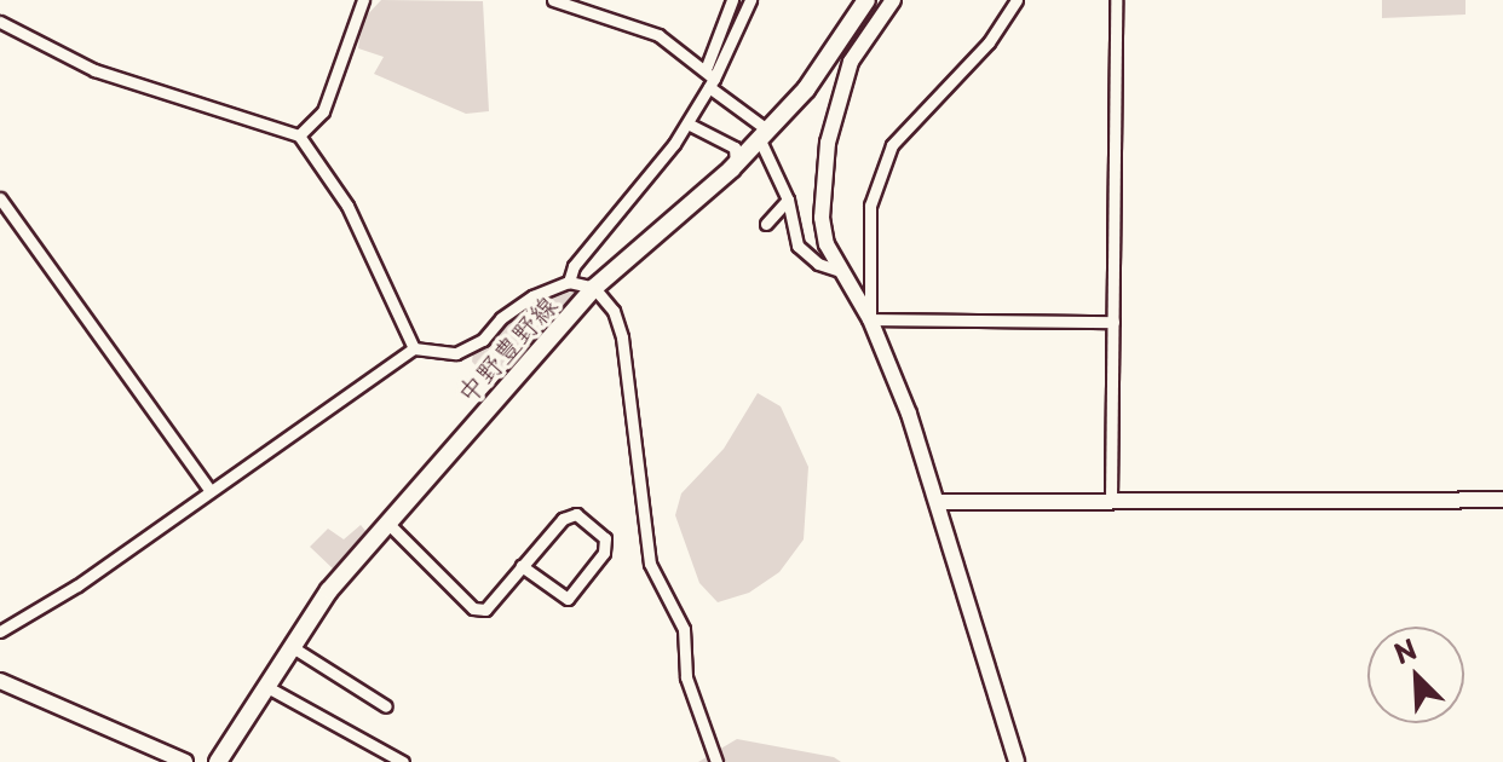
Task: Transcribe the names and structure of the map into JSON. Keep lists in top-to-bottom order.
{
  "streets": {
    "main road": ["中野豊野線"]
  },
  "north": "top left"
}
